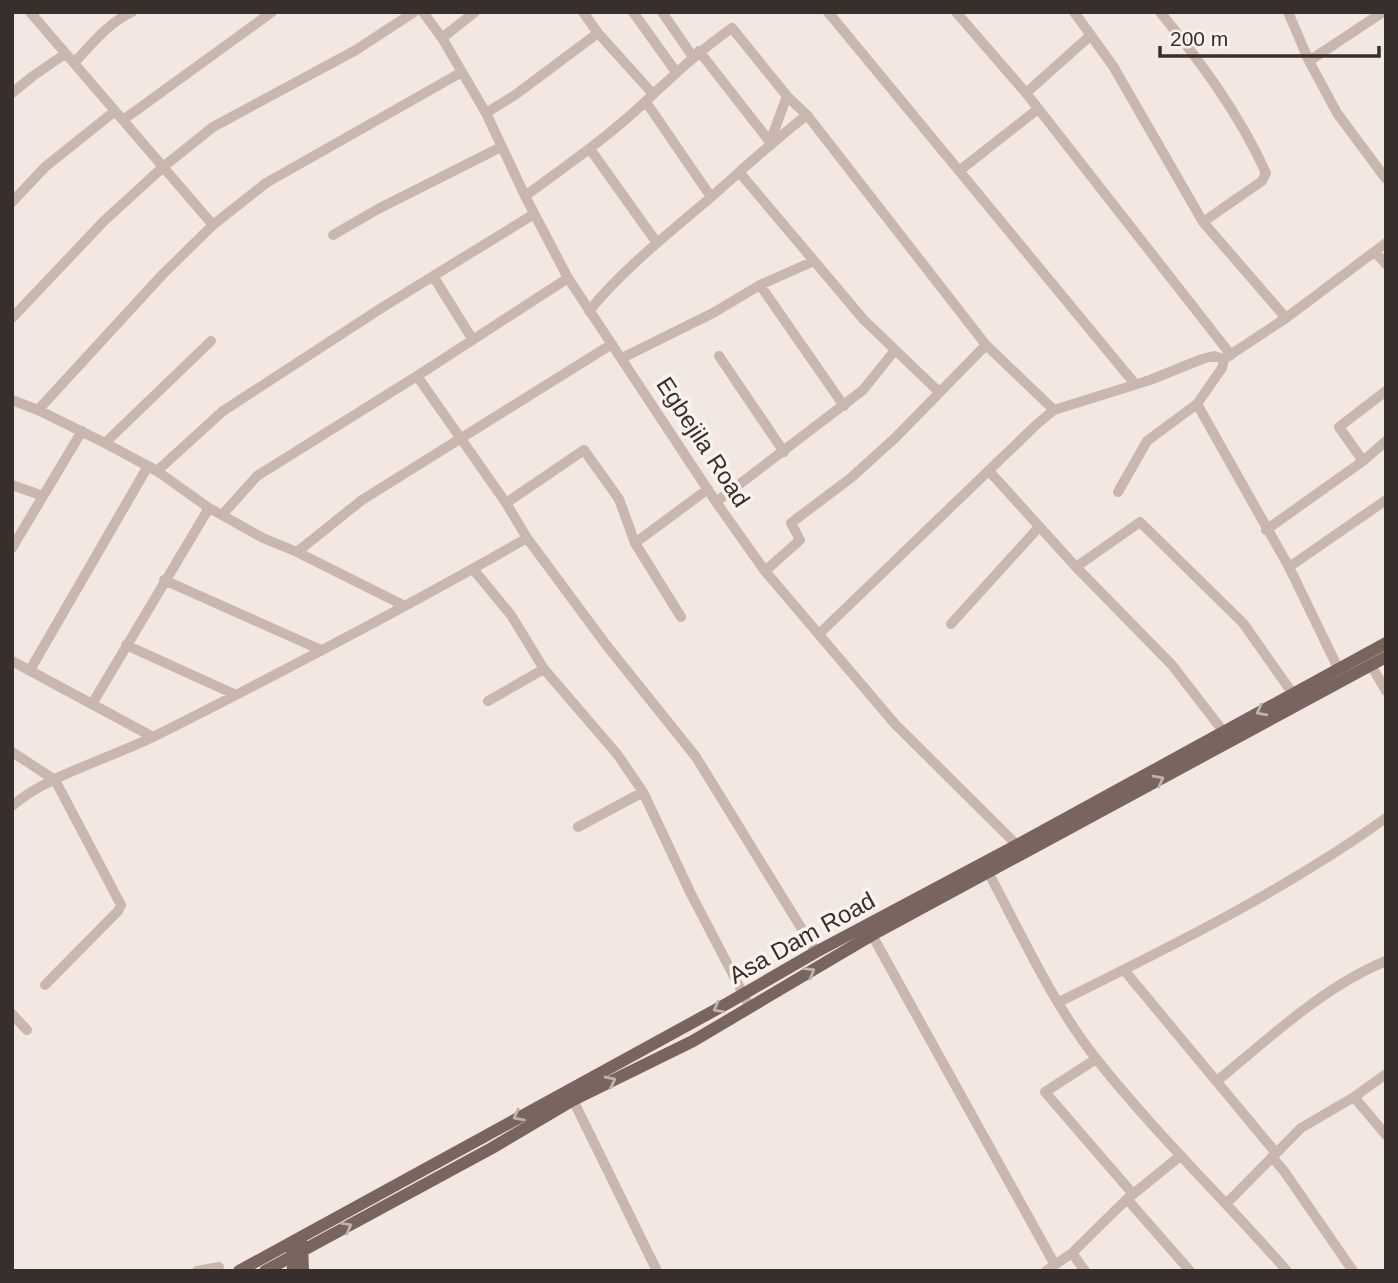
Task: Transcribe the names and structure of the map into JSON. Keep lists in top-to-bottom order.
{
  "streets": {
    "main road": ["Asa Dam Road"],
    "street": ["Egbejila Road"]
  },
  "crossings": [
    ["Egbejila Road", "Asa Dam Road"]
  ],
  "scale_bar": "200 m"
}
